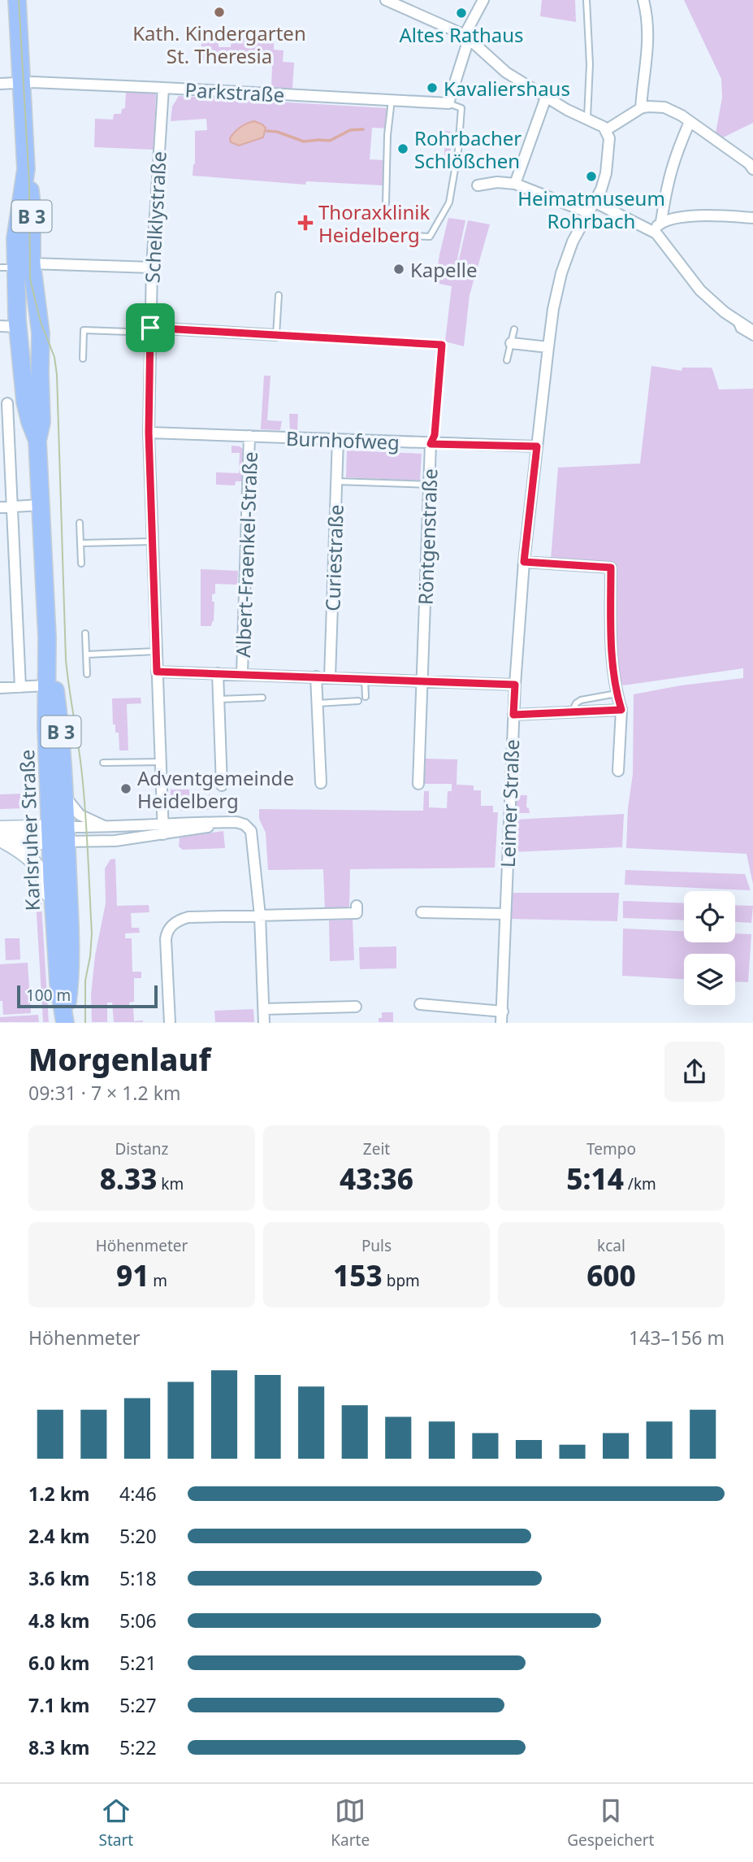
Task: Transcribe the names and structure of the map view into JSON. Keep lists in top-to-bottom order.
{
  "streets": {
    "main road": ["B 3", "Karlsruher Straße"],
    "street": [
      "Parkstraße",
      "Schelklystraße",
      "Burnhofweg",
      "Röntgenstraße",
      "Albert-Fraenkel-Straße",
      "Curiestraße",
      "Leimer Straße"
    ]
  },
  "crossings": [
    ["Parkstraße", "Schelklystraße"],
    ["Parkstraße", "Karlsruher Straße"],
    ["B 3", "Karlsruher Straße"],
    ["Schelklystraße", "Burnhofweg"],
    ["Schelklystraße", "Röntgenstraße"],
    ["Burnhofweg", "Röntgenstraße"],
    ["Burnhofweg", "Albert-Fraenkel-Straße"],
    ["Burnhofweg", "Curiestraße"],
    ["Burnhofweg", "Leimer Straße"]
  ],
  "places": {
    "other": [
      "Kath. Kindergarten St. Theresia",
      "Altes Rathaus",
      "Kavaliershaus",
      "Rohrbacher Schlößchen",
      "Heimatmuseum Rohrbach",
      "Kapelle",
      "Adventgemeinde Heidelberg"
    ],
    "health": ["Thoraxklinik Heidelberg"]
  },
  "scale_bar": "100 m",
  "page": {
    "scale": "100 m",
    "heading": ["Morgenlauf", "09:31 · 7 × 1.2 km"],
    "stats": [
      ["Distanz", "8.33 km"],
      ["Zeit", "43:36"],
      ["Tempo", "5:14 /km"],
      ["Höhenmeter", "91 m"],
      ["Puls", "153 bpm"],
      ["kcal", "600"]
    ],
    "chart": ["Höhenmeter", "143–156 m"],
    "list": [
      {
        "name": "1.2 km",
        "note": "4:46"
      },
      {
        "name": "2.4 km",
        "note": "5:20"
      },
      {
        "name": "3.6 km",
        "note": "5:18"
      },
      {
        "name": "4.8 km",
        "note": "5:06"
      },
      {
        "name": "6.0 km",
        "note": "5:21"
      },
      {
        "name": "7.1 km",
        "note": "5:27"
      },
      {
        "name": "8.3 km",
        "note": "5:22"
      }
    ],
    "tabs": ["Start", "Karte", "Gespeichert"]
  }
}
